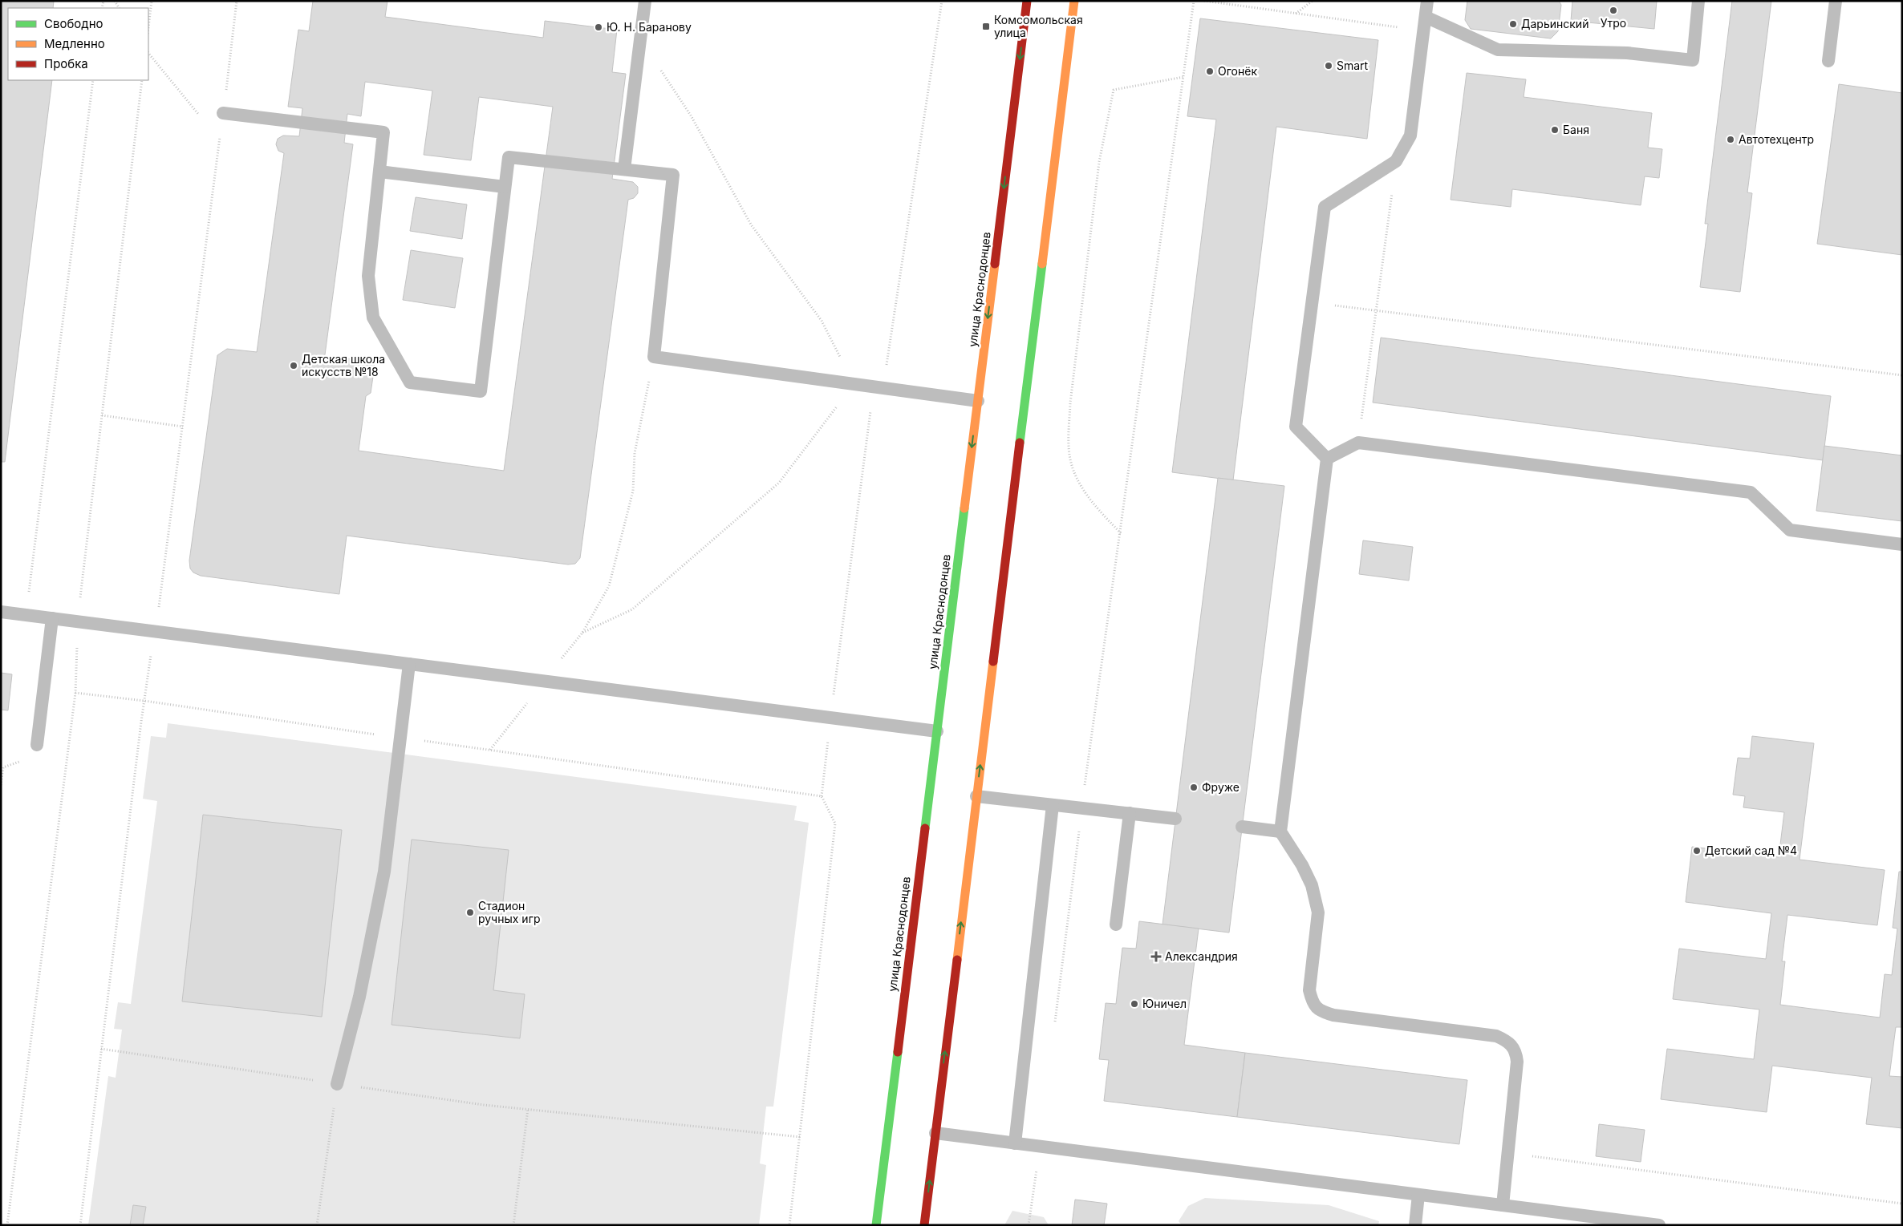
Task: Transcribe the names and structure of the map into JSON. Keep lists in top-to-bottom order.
{
  "streets": {
    "main road": ["улица Краснодонцев"]
  },
  "places": {
    "other": [
      "Утро",
      "Дарьинский",
      "Ю. Н. Баранову",
      "Smart",
      "Огонёк",
      "Баня",
      "Автотехцентр",
      "Детская школа искусств №18",
      "Фруже",
      "Детский сад №4",
      "Стадион ручных игр",
      "Юничел"
    ],
    "transit": ["Комсомольская улица"],
    "health": ["Александрия"]
  },
  "legend": ["Свободно", "Медленно", "Пробка"]
}
